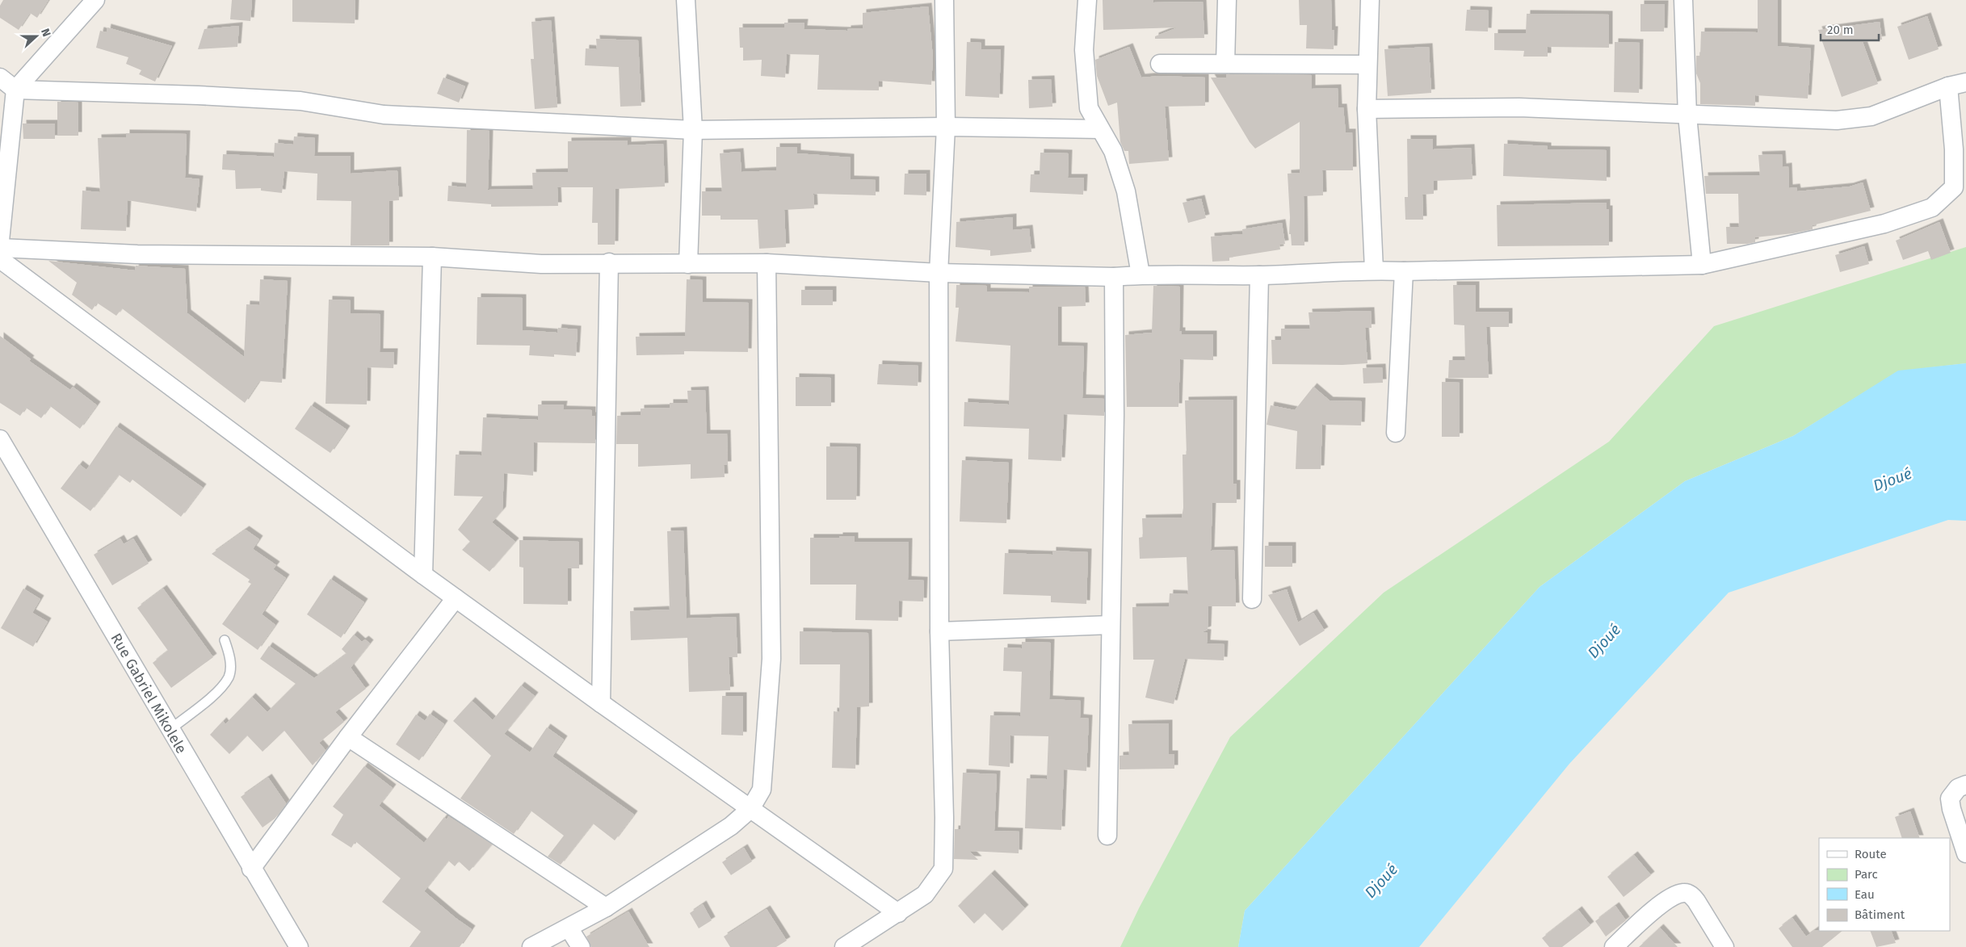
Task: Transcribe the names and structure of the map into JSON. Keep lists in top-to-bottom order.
{
  "streets": {
    "street": ["Rue Gabriel Mikolele"]
  },
  "water": ["Djoué"],
  "legend": [
    "Route",
    "Parc",
    "Eau",
    "Bâtiment"
  ],
  "scale_bar": "20 m",
  "north": "right"
}
